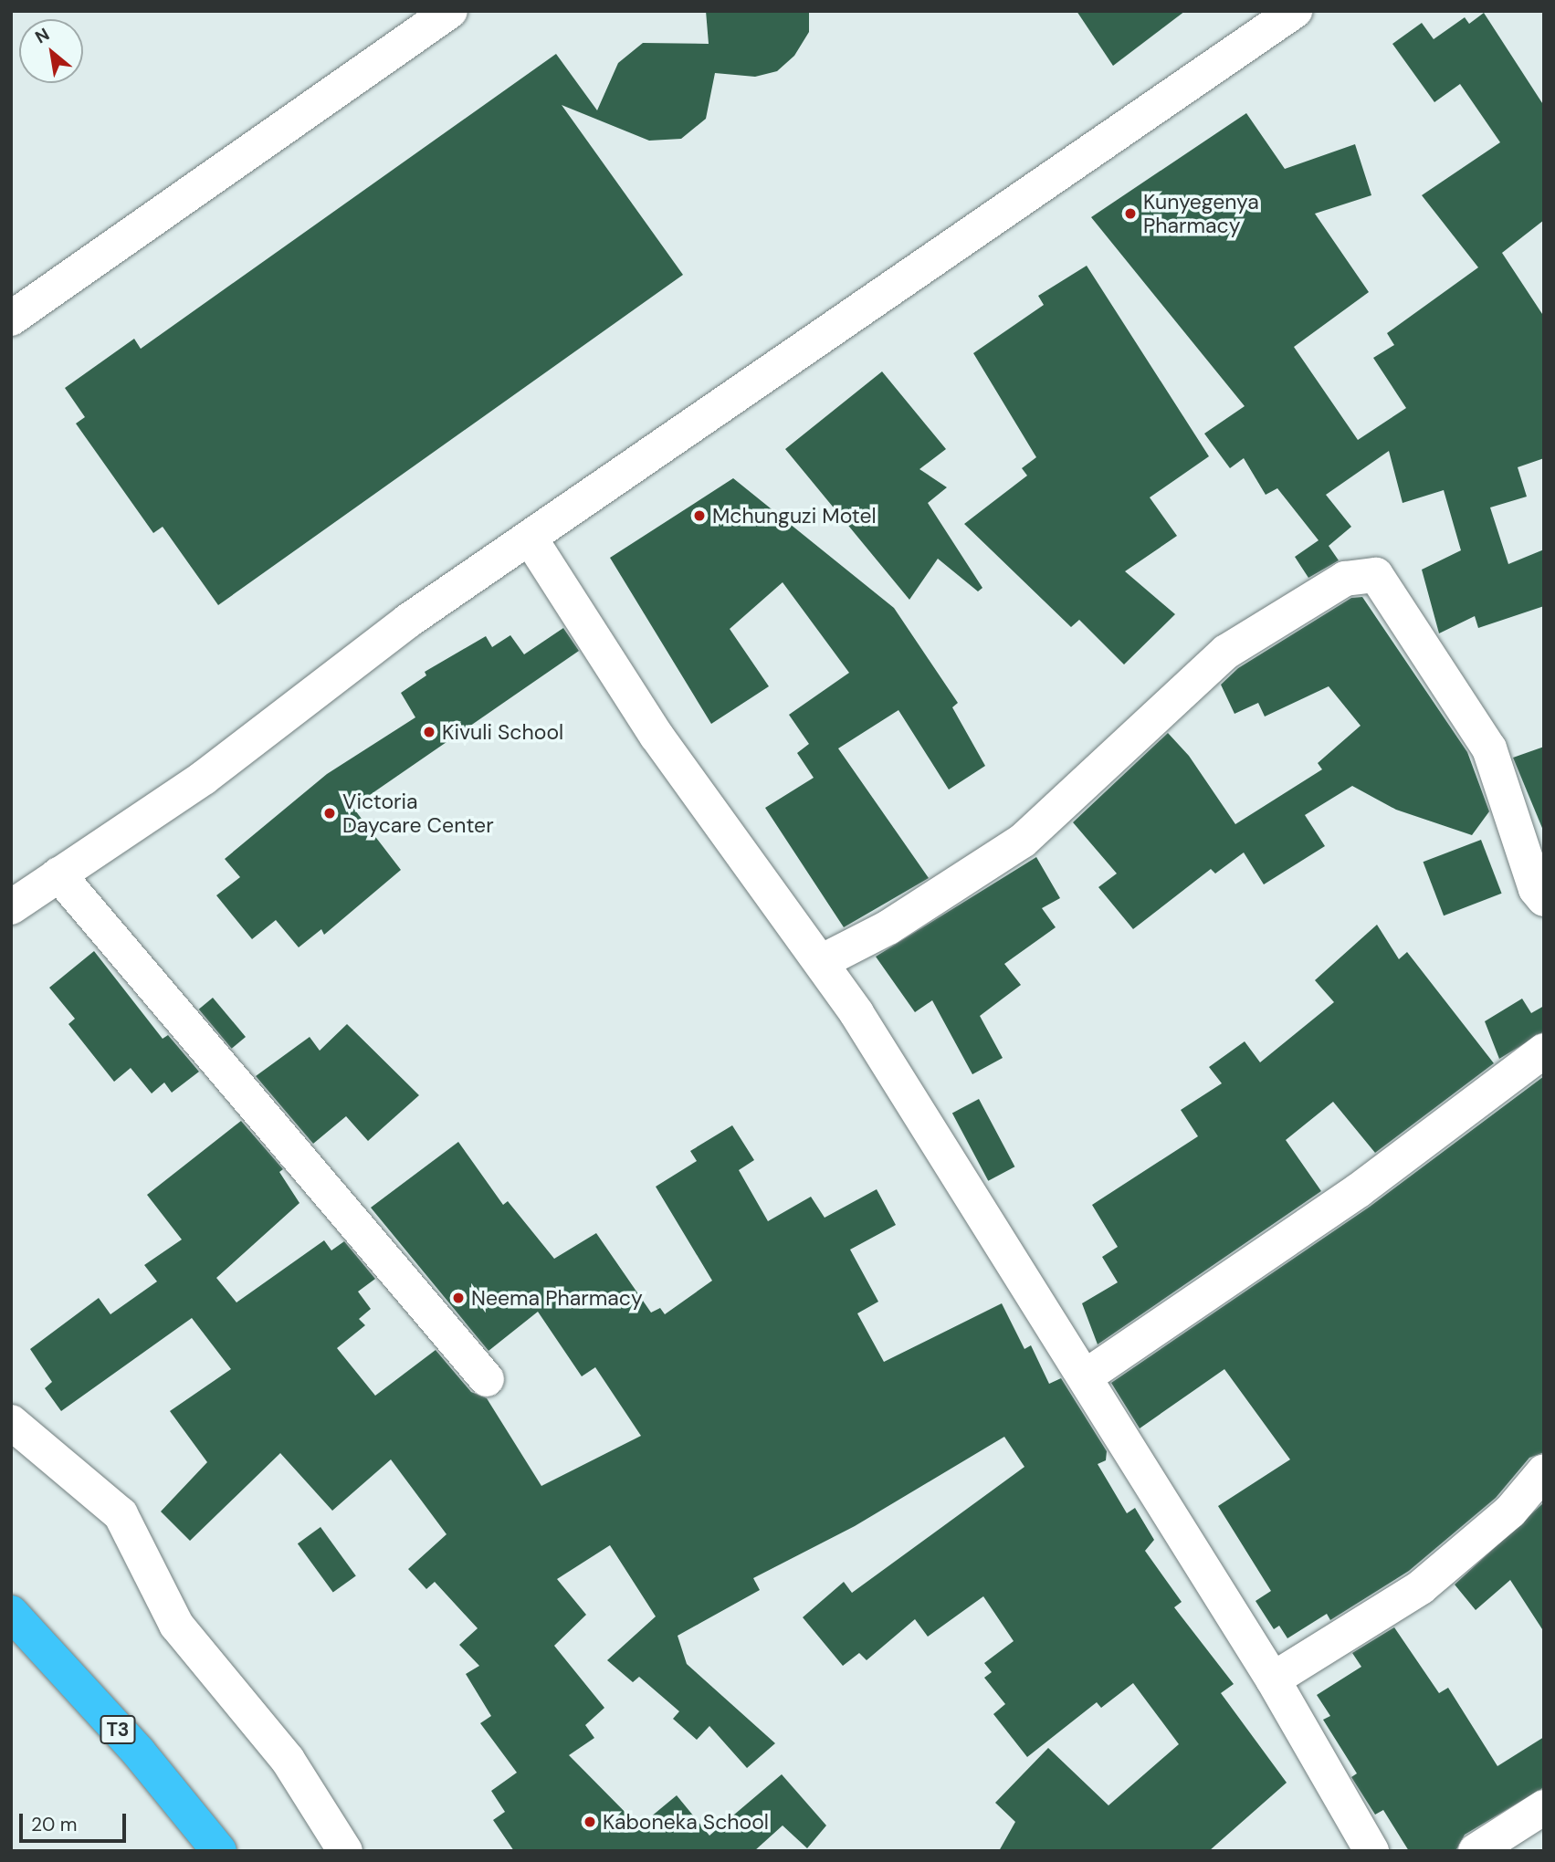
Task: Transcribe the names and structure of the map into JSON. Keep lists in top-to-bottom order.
{
  "streets": {
    "highway": ["T3"]
  },
  "places": [
    "Kunyegenya Pharmacy",
    "Mchunguzi Motel",
    "Kivuli School",
    "Victoria Daycare Center",
    "Neema Pharmacy",
    "Kaboneka School"
  ],
  "scale_bar": "20 m",
  "north": "top left"
}
